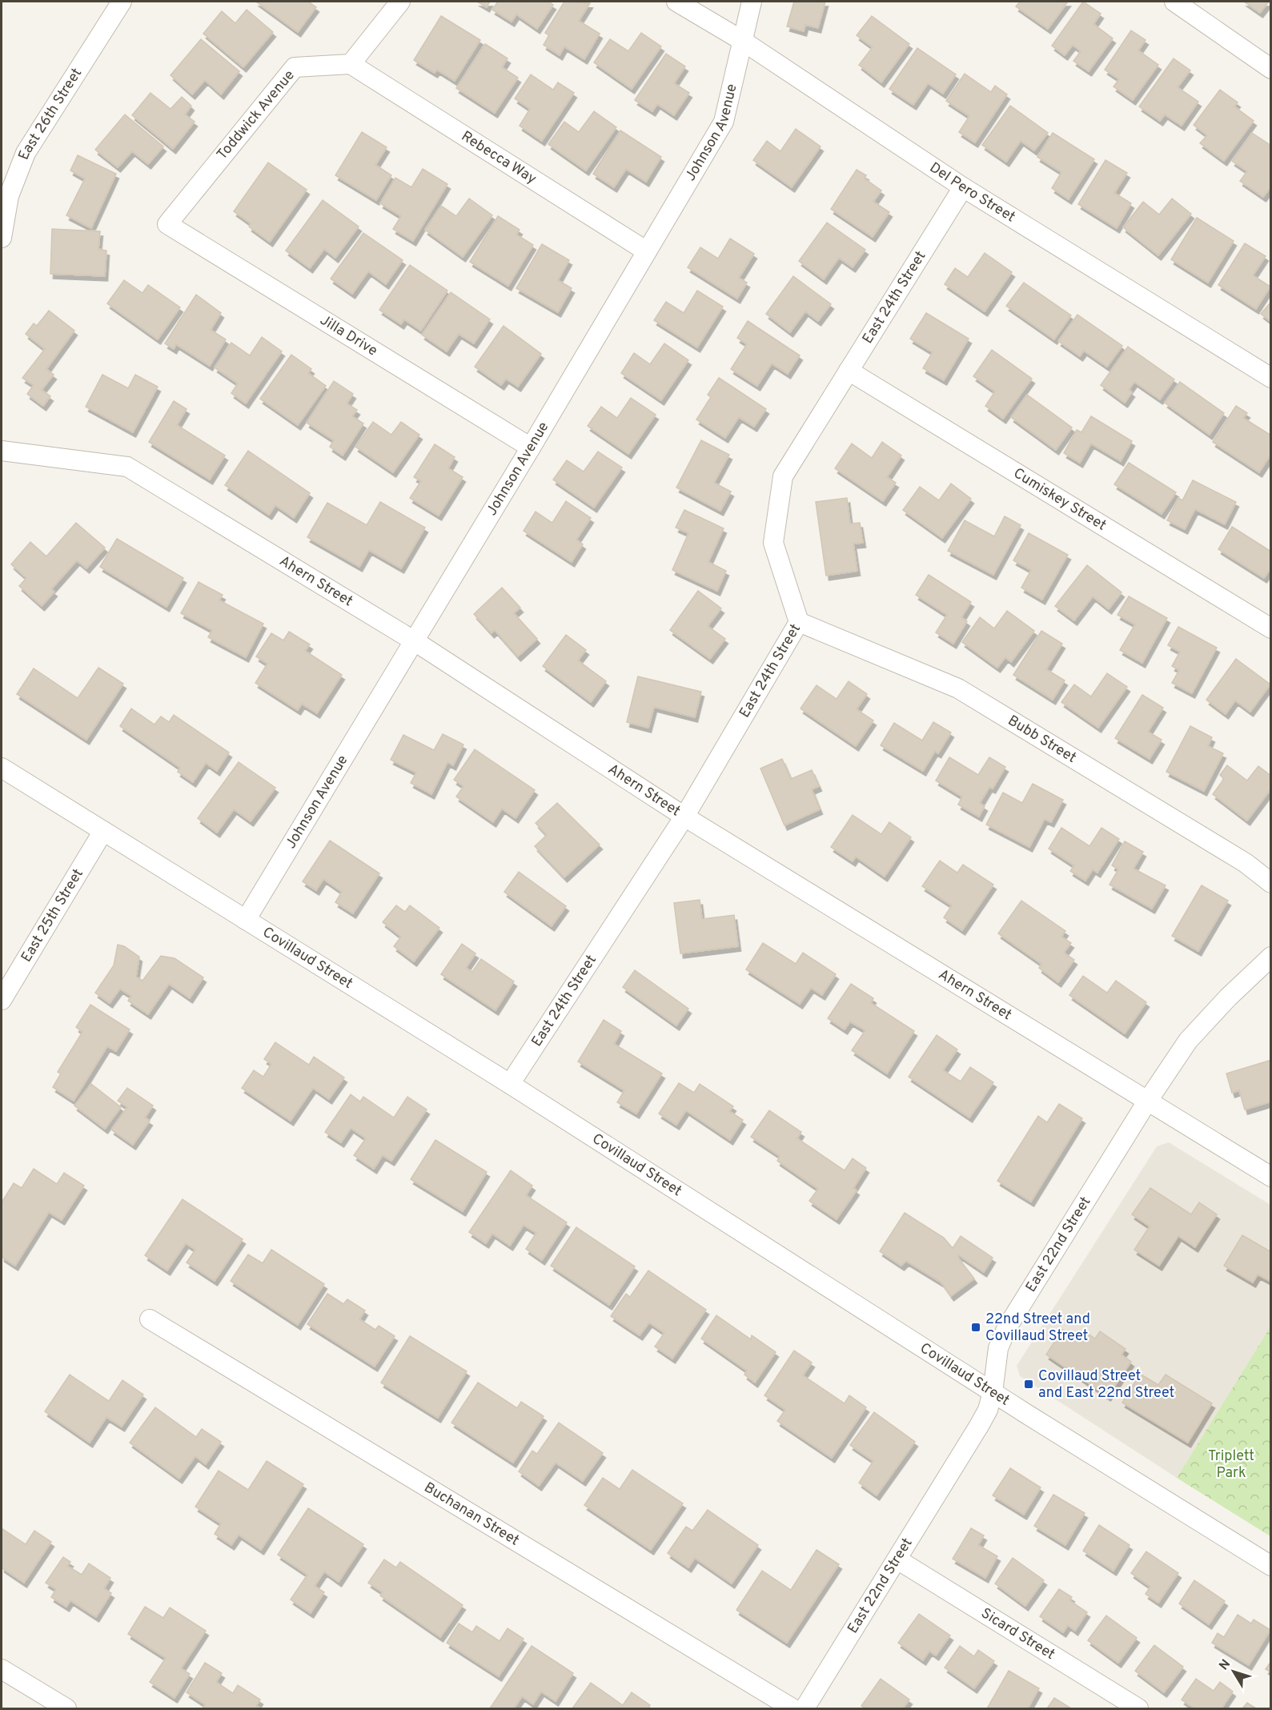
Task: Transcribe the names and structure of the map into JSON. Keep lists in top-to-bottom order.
{
  "streets": {
    "street": [
      "East 26th Street",
      "Toddwick Avenue",
      "Johnson Avenue",
      "Rebecca Way",
      "Del Pero Street",
      "East 24th Street",
      "Jilla Drive",
      "Cumiskey Street",
      "Ahern Street",
      "Bubb Street",
      "East 25th Street",
      "Covillaud Street",
      "East 22nd Street",
      "Buchanan Street",
      "Sicard Street"
    ]
  },
  "crossings": [
    ["Toddwick Avenue", "Rebecca Way"],
    ["Toddwick Avenue", "Jilla Drive"],
    ["Johnson Avenue", "Rebecca Way"],
    ["Johnson Avenue", "Del Pero Street"],
    ["Johnson Avenue", "Jilla Drive"],
    ["Johnson Avenue", "Ahern Street"],
    ["Johnson Avenue", "Covillaud Street"],
    ["Del Pero Street", "East 24th Street"],
    ["East 24th Street", "Cumiskey Street"],
    ["East 24th Street", "Ahern Street"],
    ["East 24th Street", "Bubb Street"],
    ["East 24th Street", "Covillaud Street"],
    ["Ahern Street", "East 22nd Street"],
    ["East 25th Street", "Covillaud Street"],
    ["Covillaud Street", "East 22nd Street"],
    ["East 22nd Street", "Sicard Street"]
  ],
  "parks": ["Triplett Park"],
  "places": {
    "transit": ["22nd Street and Covillaud Street", "Covillaud Street and East 22nd Street"]
  },
  "north": "top left"
}
